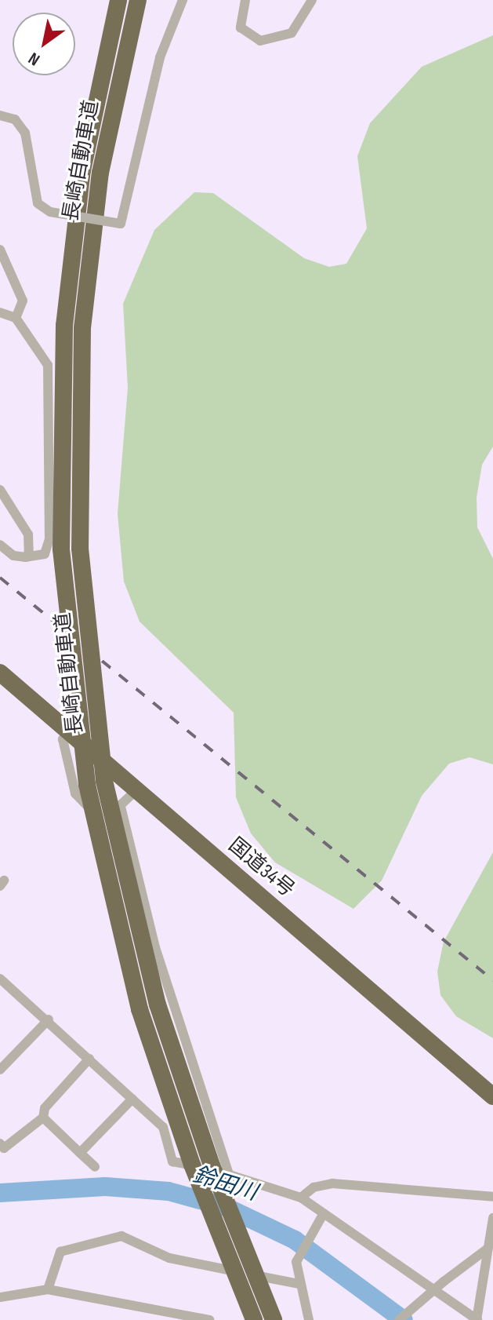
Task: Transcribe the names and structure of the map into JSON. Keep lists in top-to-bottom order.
{
  "streets": {
    "highway": ["長崎自動車道", "国道34号"]
  },
  "water": ["鈴田川"],
  "north": "bottom left"
}
